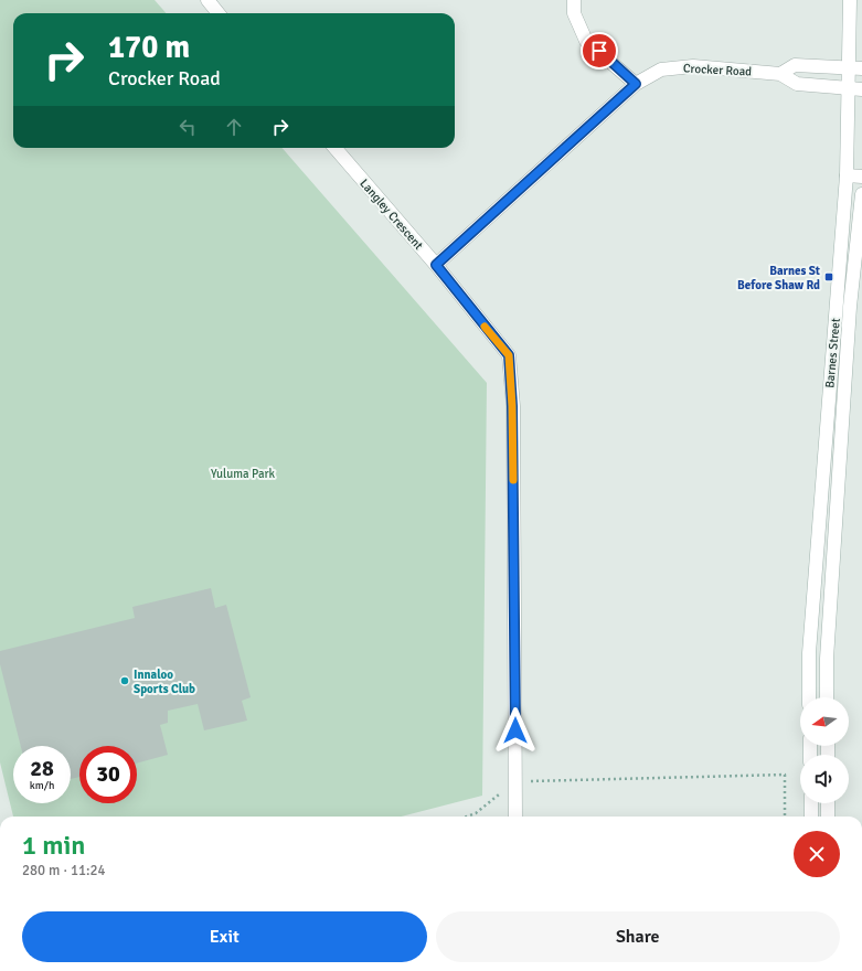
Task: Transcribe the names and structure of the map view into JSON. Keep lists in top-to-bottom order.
{
  "streets": {
    "street": ["Crocker Road", "Langley Crescent", "Barnes Street"]
  },
  "crossings": [
    ["Crocker Road", "Langley Crescent"],
    ["Crocker Road", "Barnes Street"]
  ],
  "parks": ["Yuluma Park"],
  "places": {
    "transit": ["Barnes St Before Shaw Rd"],
    "other": ["Innaloo Sports Club"]
  },
  "north": "left",
  "page": {
    "turn": ["170 m", "Crocker Road"],
    "speed": "28 km/h",
    "limit": "30",
    "heading": ["1 min", "280 m · 11:24"],
    "buttons": ["Exit", "Share"]
  }
}
